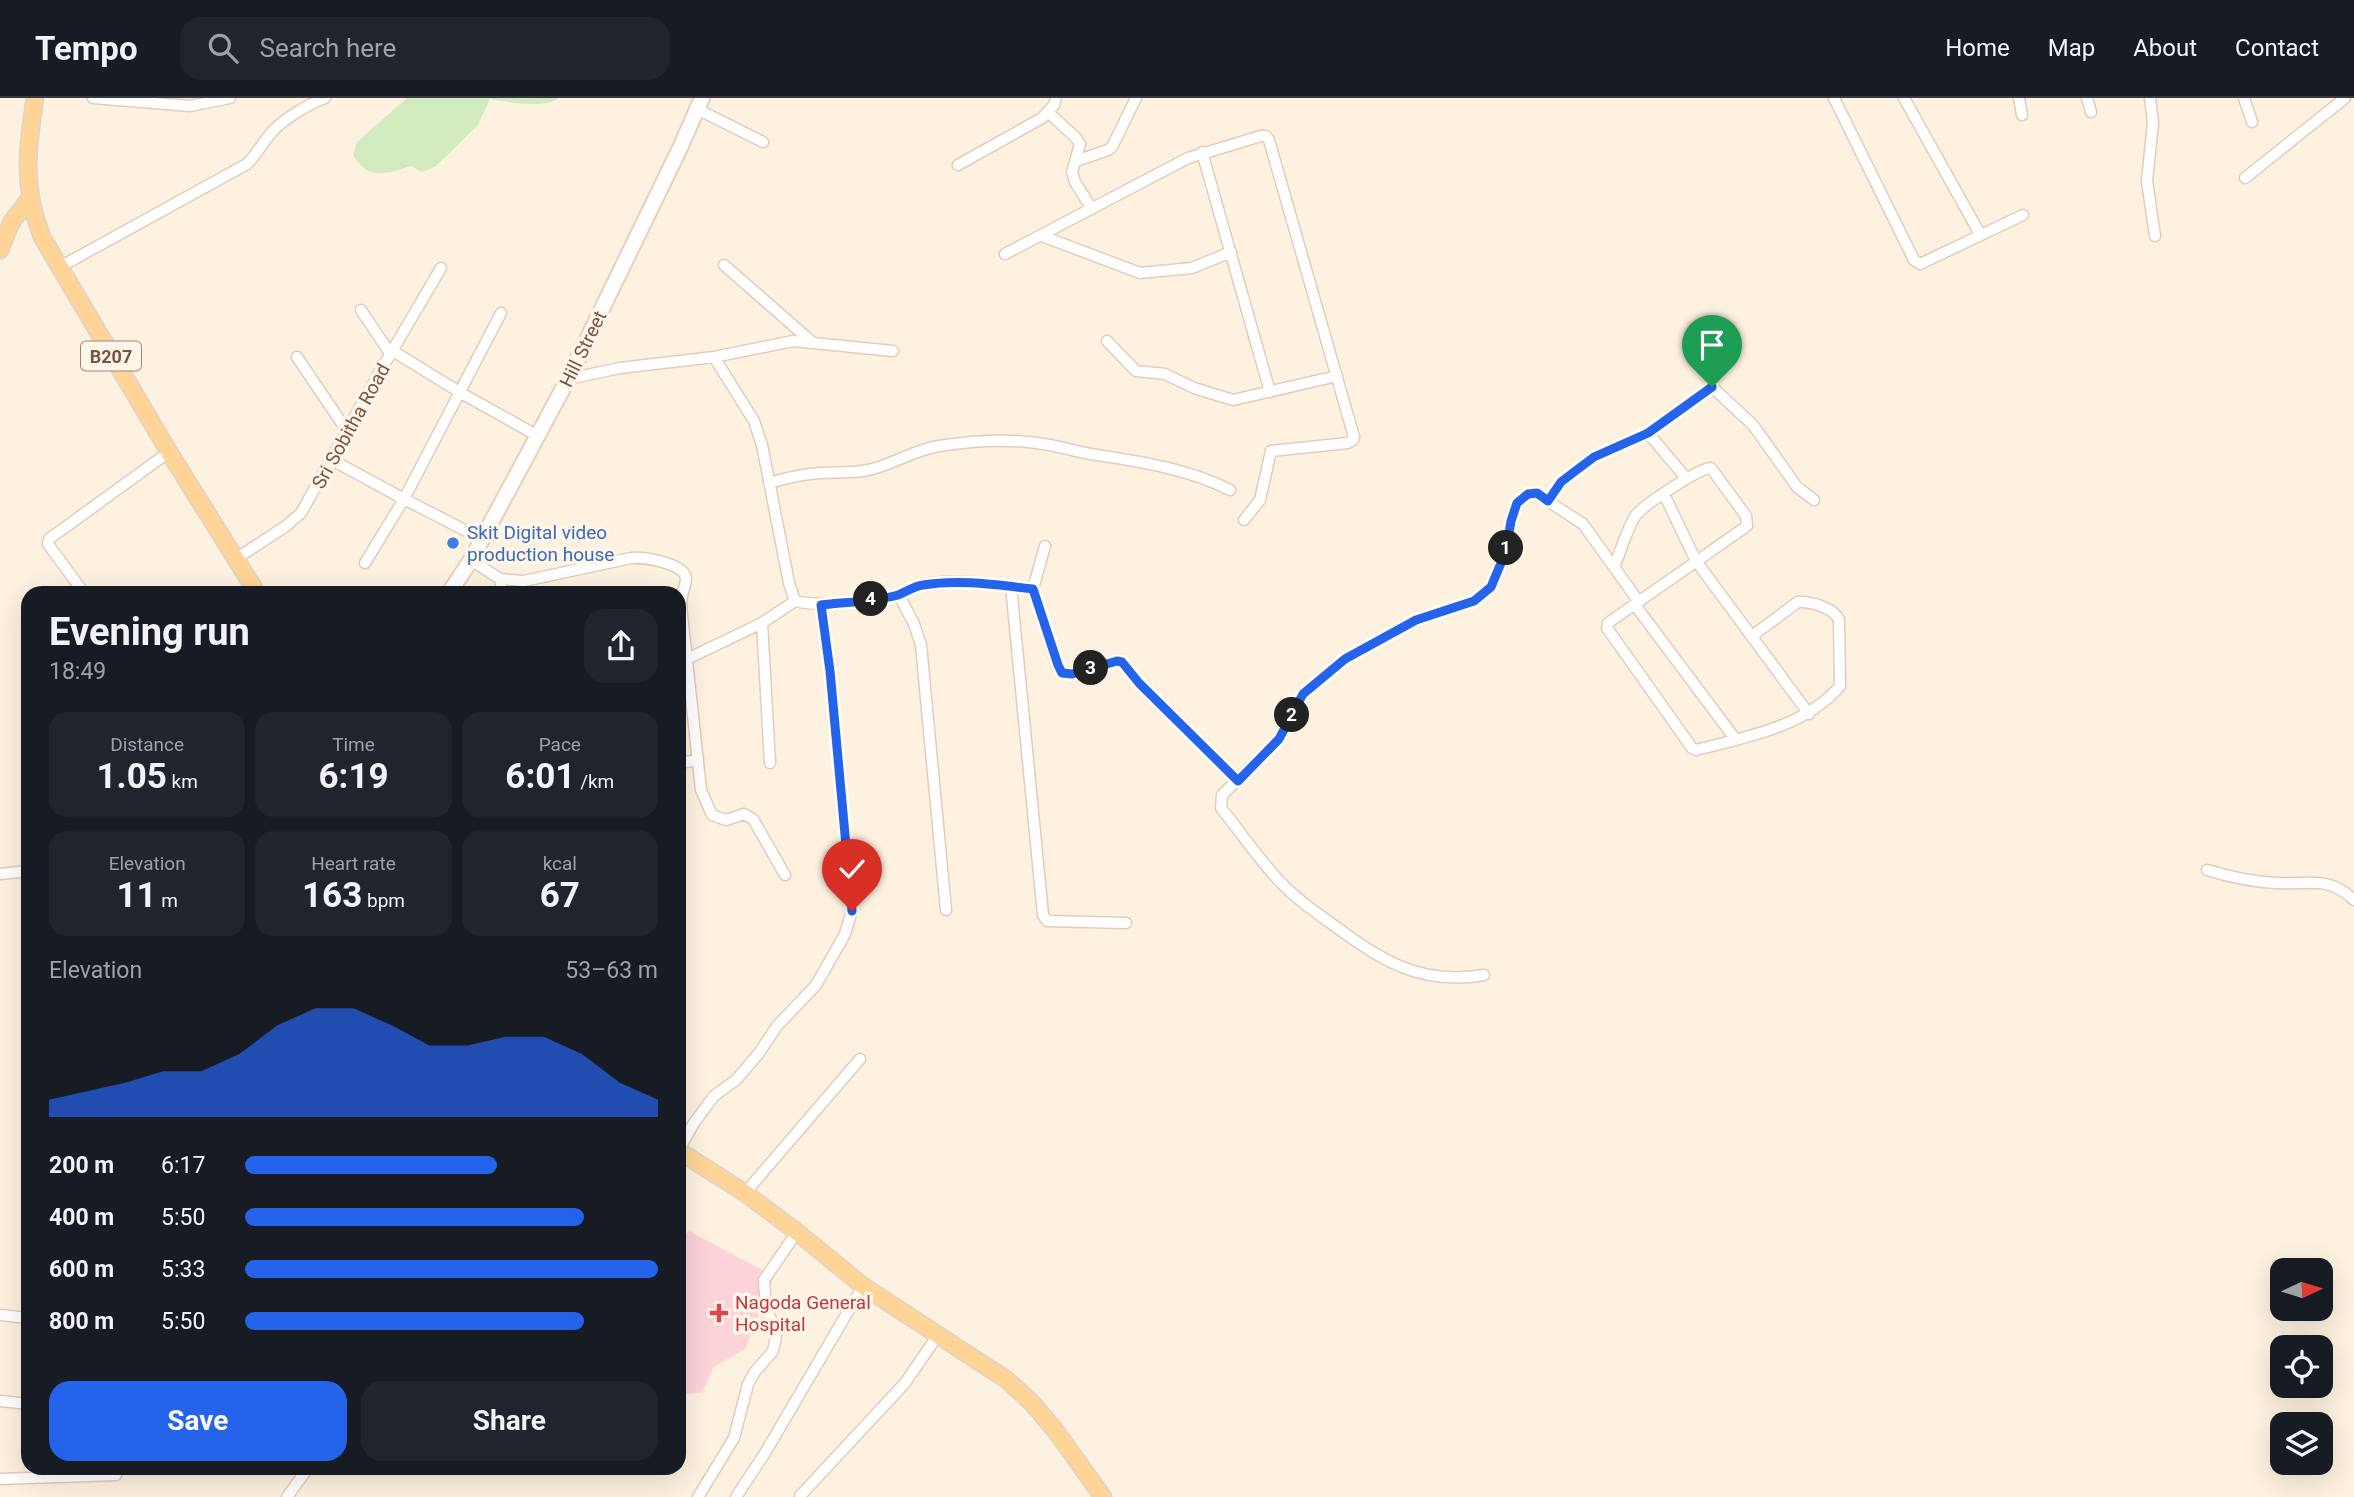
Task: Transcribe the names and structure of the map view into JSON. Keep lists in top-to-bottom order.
{
  "streets": {
    "main road": ["Hill Street", "B207"],
    "street": ["Sri Sobitha Road"]
  },
  "crossings": [
    ["B207", "Sri Sobitha Road"]
  ],
  "places": {
    "other": ["Skit Digital video production house"],
    "health": ["Nagoda General Hospital"]
  },
  "north": "right",
  "page": {
    "header": "Tempo",
    "search": "Search here",
    "nav": [
      "Home",
      "Map",
      "About",
      "Contact"
    ],
    "pins": [
      "1",
      "4",
      "3",
      "2"
    ],
    "heading": ["Evening run", "18:49"],
    "stats": [
      ["Distance", "1.05 km"],
      ["Time", "6:19"],
      ["Pace", "6:01 /km"],
      ["Elevation", "11 m"],
      ["Heart rate", "163 bpm"],
      ["kcal", "67"]
    ],
    "chart": ["Elevation", "53–63 m"],
    "list": [
      {
        "name": "200 m",
        "note": "6:17"
      },
      {
        "name": "400 m",
        "note": "5:50"
      },
      {
        "name": "600 m",
        "note": "5:33"
      },
      {
        "name": "800 m",
        "note": "5:50"
      }
    ],
    "buttons": ["Save", "Share"]
  }
}
